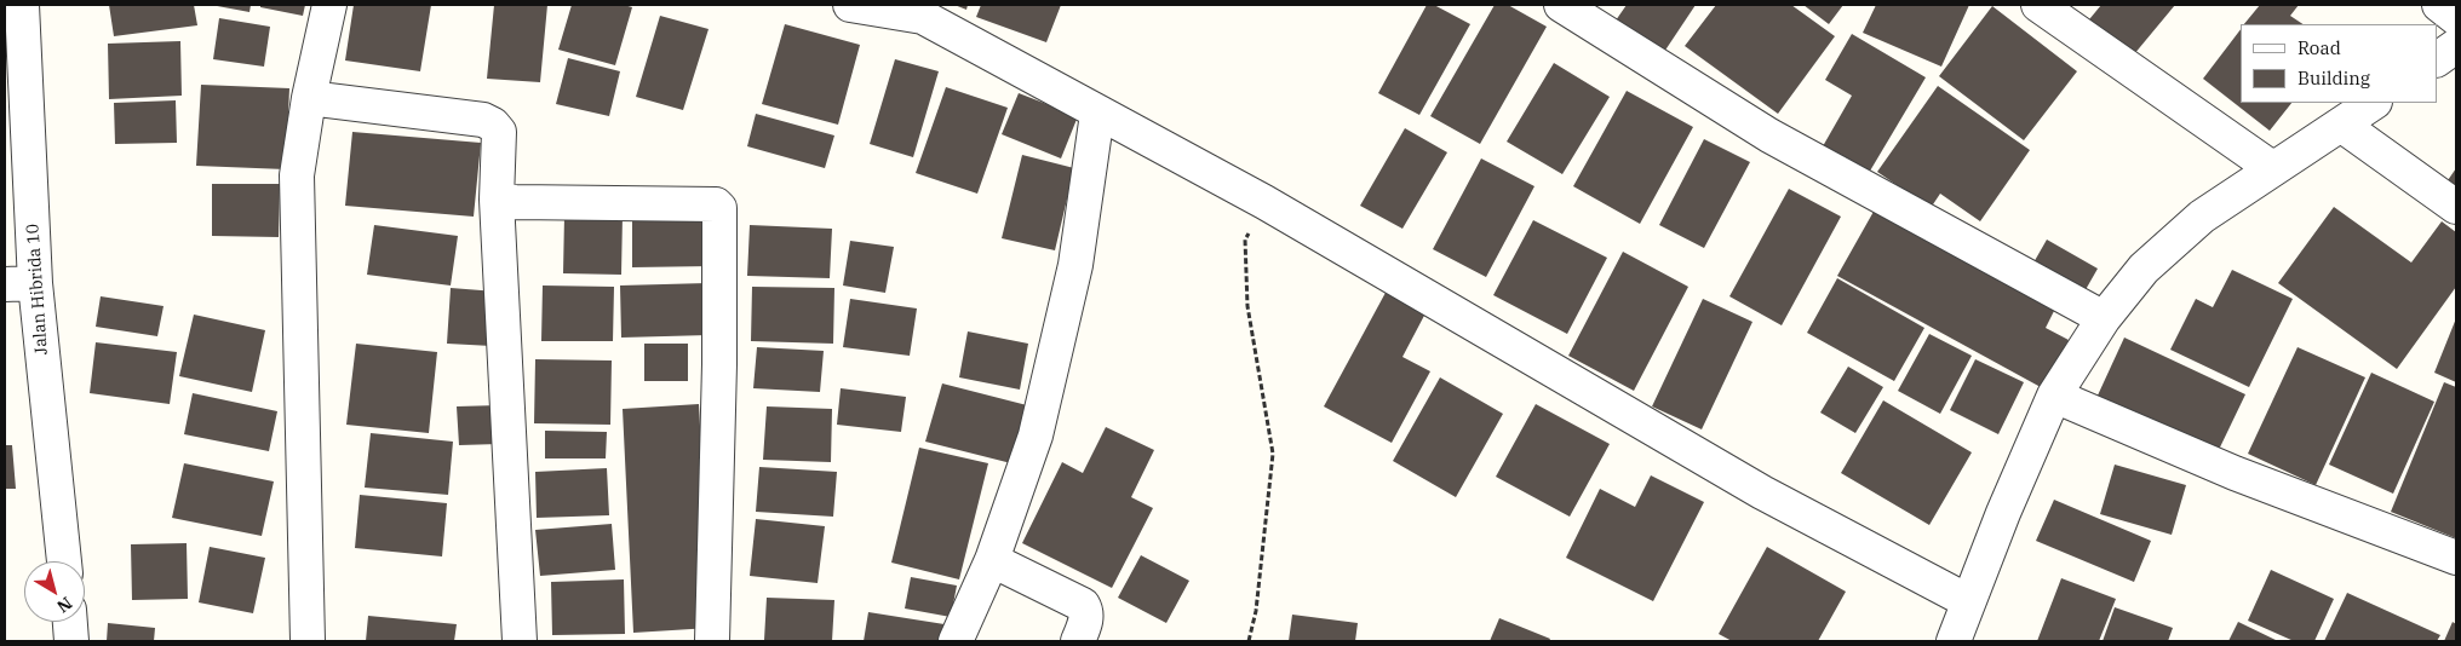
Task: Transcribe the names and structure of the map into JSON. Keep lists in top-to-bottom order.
{
  "streets": {
    "street": ["Jalan Hibrida 10"]
  },
  "legend": ["Road", "Building"],
  "north": "bottom right"
}
